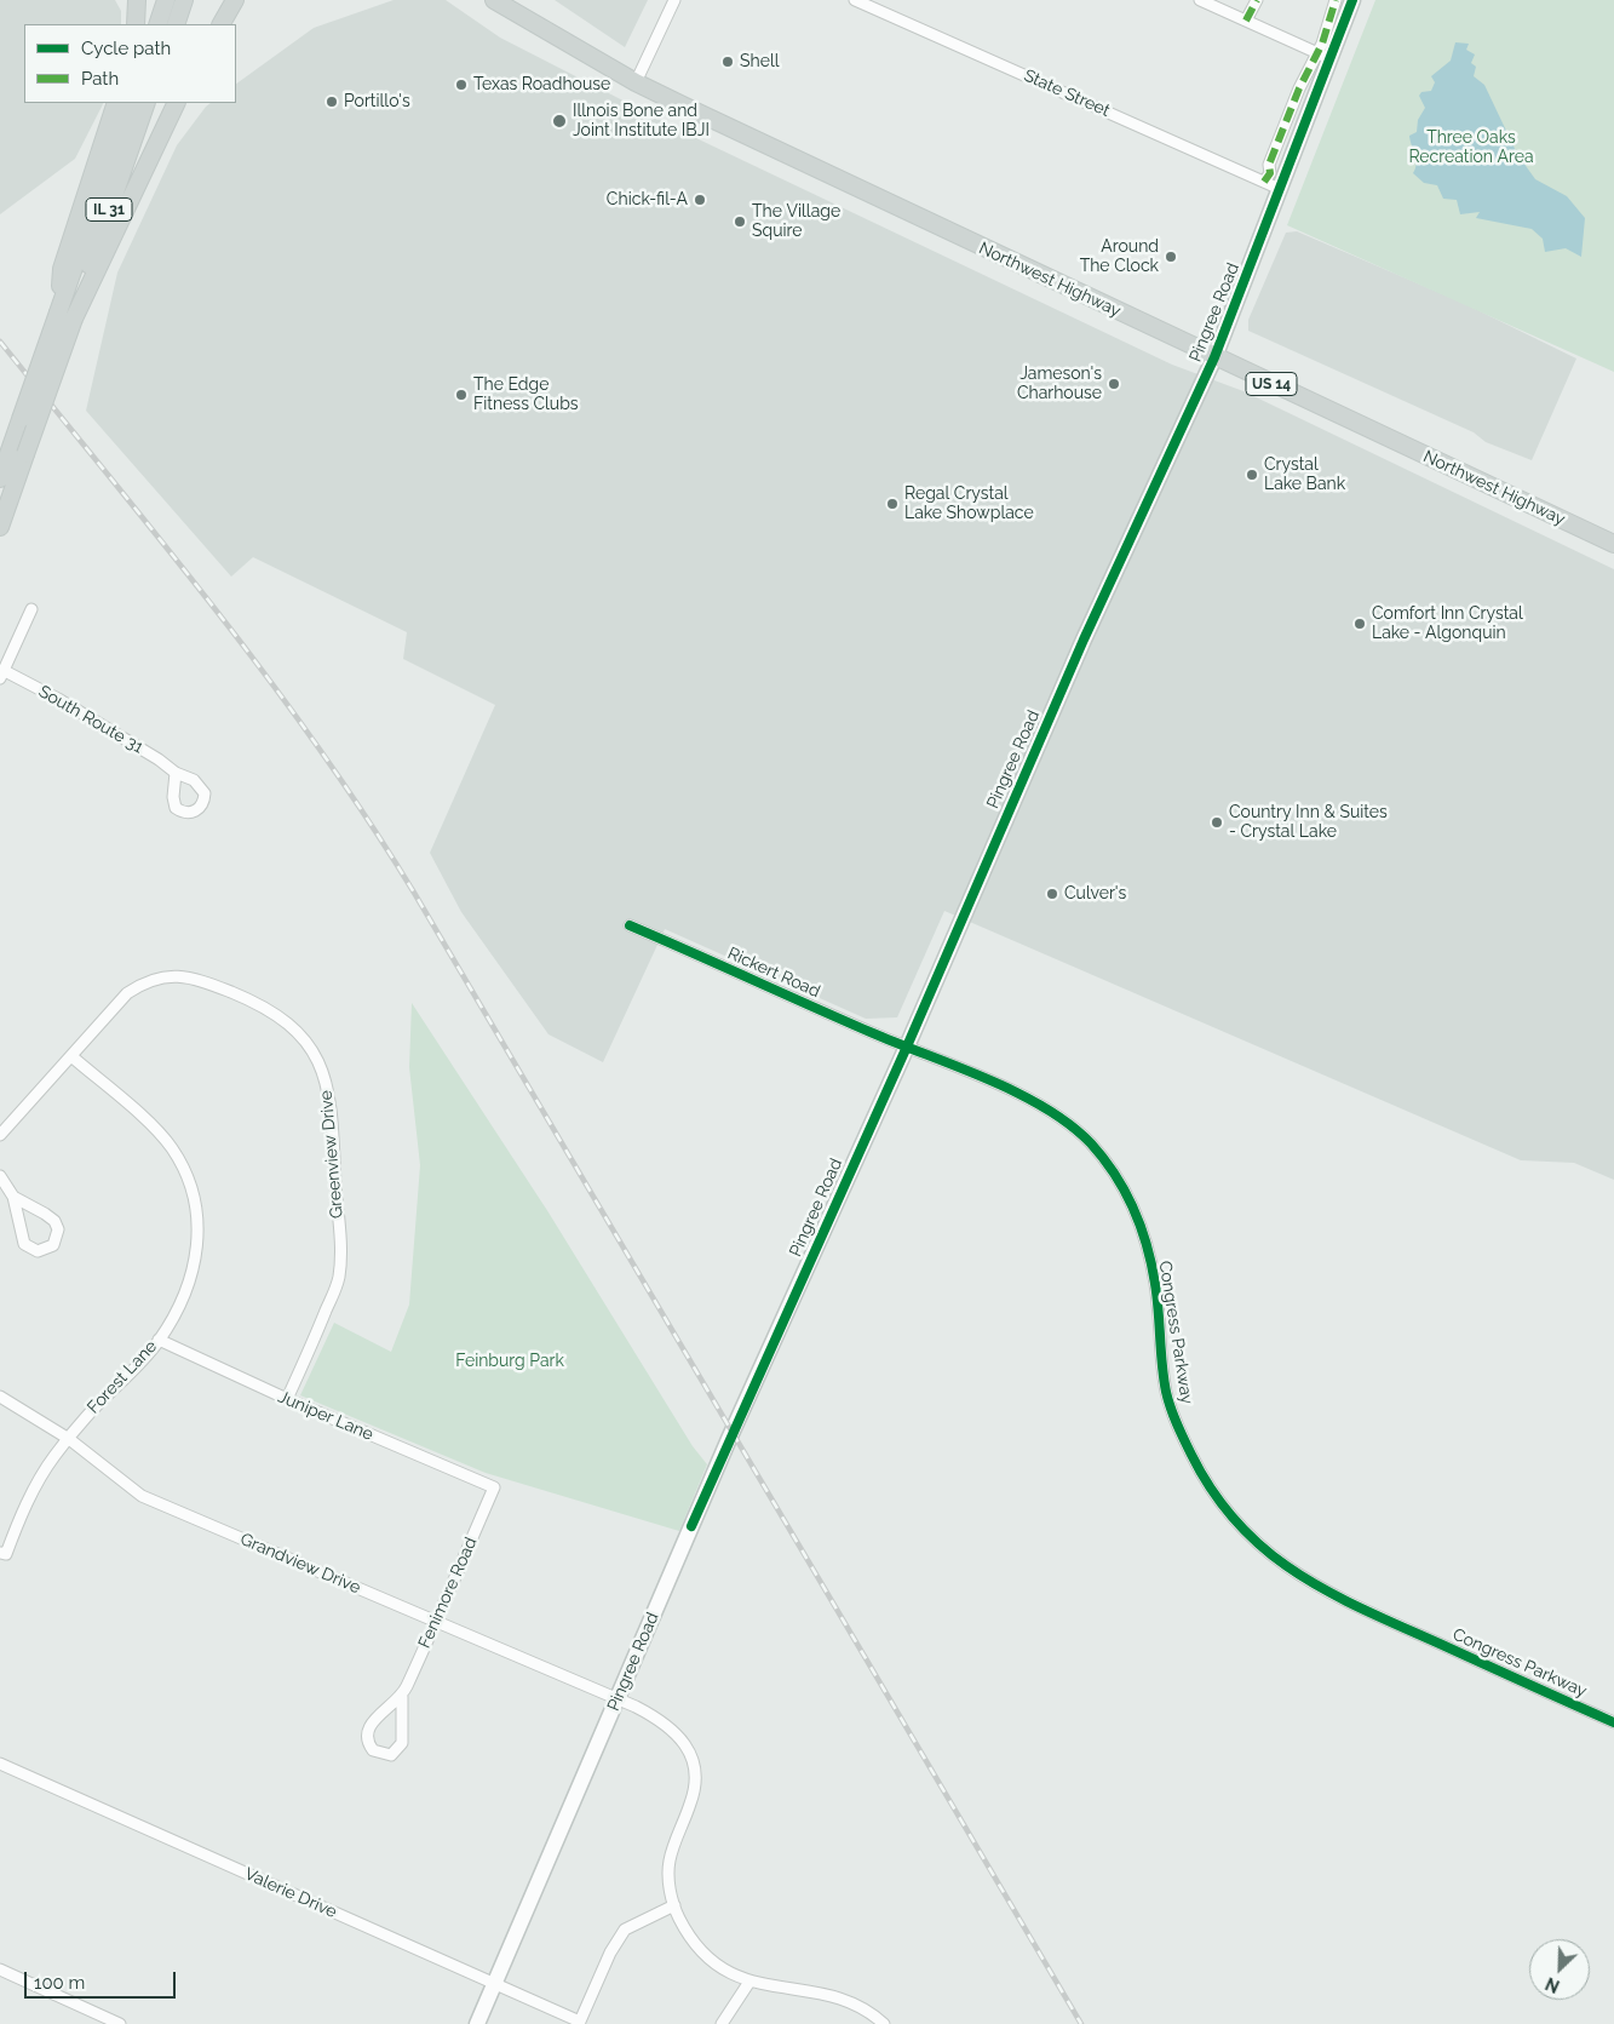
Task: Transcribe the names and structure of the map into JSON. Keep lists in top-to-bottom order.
{
  "streets": {
    "main road": ["IL 31", "Northwest Highway", "US 14"],
    "street": [
      "State Street",
      "Pingree Road",
      "South Route 31",
      "Rickert Road",
      "Greenview Drive",
      "Congress Parkway",
      "Forest Lane",
      "Juniper Lane",
      "Grandview Drive",
      "Fenimore Road",
      "Valerie Drive"
    ]
  },
  "crossings": [
    ["State Street", "Pingree Road"],
    ["Northwest Highway", "Pingree Road"],
    ["Pingree Road", "Rickert Road"],
    ["Pingree Road", "Congress Parkway"],
    ["Pingree Road", "Grandview Drive"],
    ["Pingree Road", "Valerie Drive"],
    ["Rickert Road", "Congress Parkway"],
    ["Greenview Drive", "Forest Lane"],
    ["Greenview Drive", "Juniper Lane"],
    ["Forest Lane", "Juniper Lane"],
    ["Forest Lane", "Grandview Drive"],
    ["Juniper Lane", "Fenimore Road"],
    ["Grandview Drive", "Fenimore Road"]
  ],
  "parks": ["Three Oaks Recreation Area", "Feinburg Park"],
  "places": [
    "Shell",
    "Texas Roadhouse",
    "Portillo's",
    "Illnois Bone and Joint Institute IBJI",
    "Chick-fil-A",
    "The Village Squire",
    "Around The Clock",
    "Jameson's Charhouse",
    "The Edge Fitness Clubs",
    "Crystal Lake Bank",
    "Regal Crystal Lake Showplace",
    "Comfort Inn Crystal Lake - Algonquin",
    "Country Inn & Suites - Crystal Lake",
    "Culver's"
  ],
  "legend": ["Cycle path", "Path"],
  "scale_bar": "100 m",
  "north": "bottom left"
}
